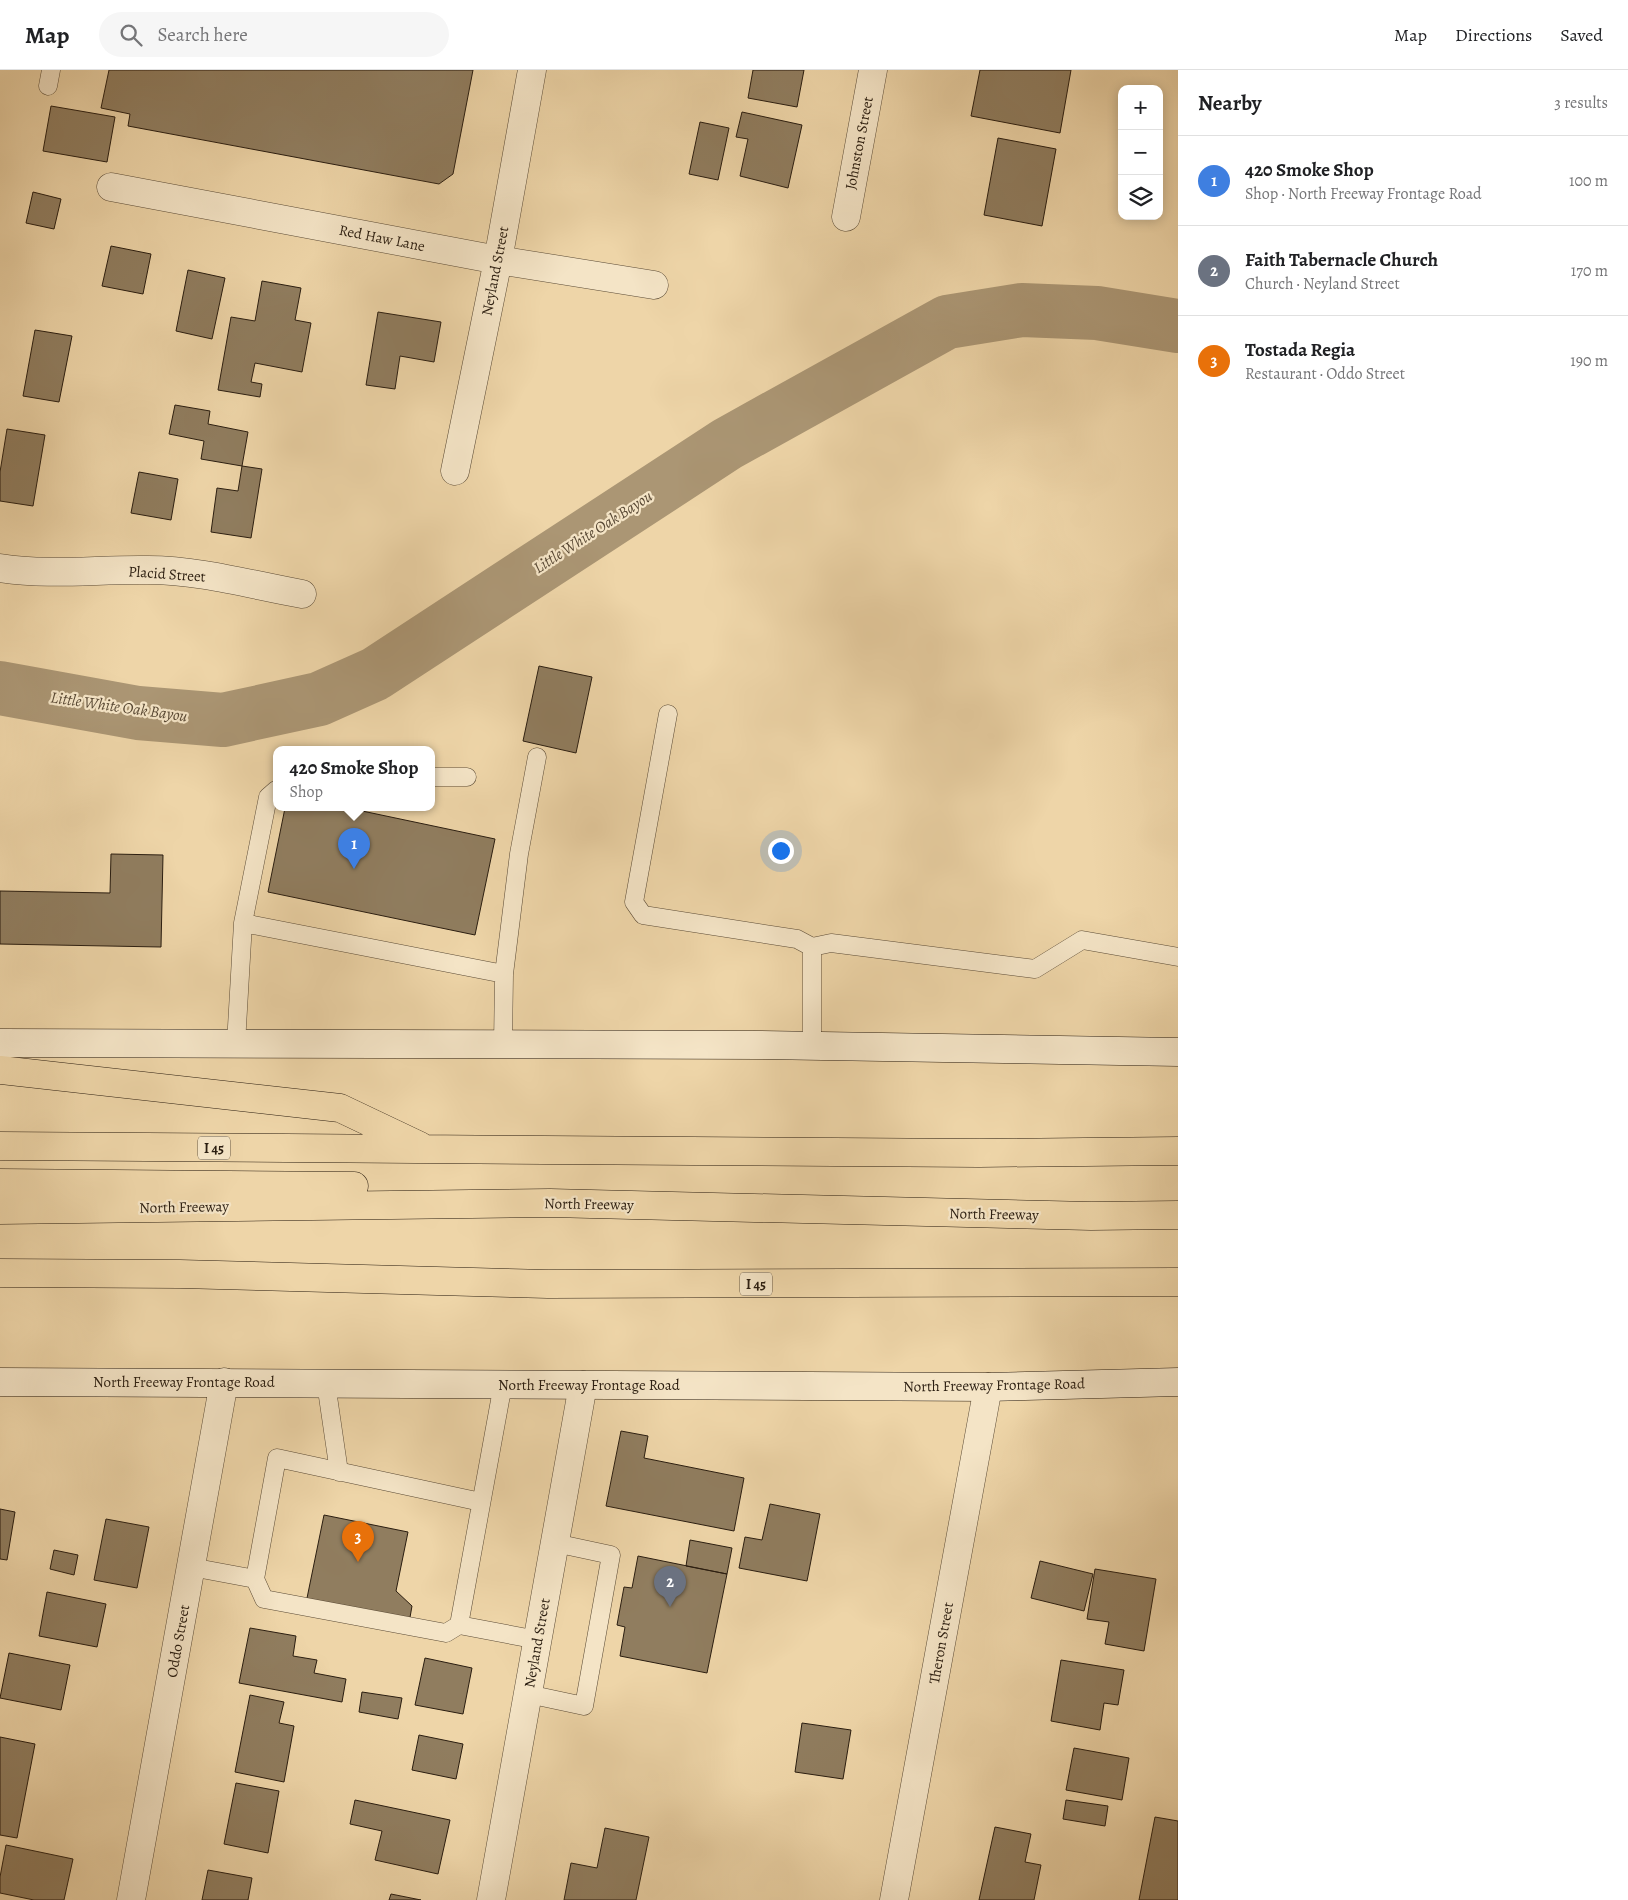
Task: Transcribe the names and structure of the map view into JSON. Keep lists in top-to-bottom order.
{
  "streets": {
    "highway": ["I 45", "North Freeway"],
    "street": [
      "Johnston Street",
      "Red Haw Lane",
      "Neyland Street",
      "Placid Street",
      "North Freeway Frontage Road",
      "Oddo Street",
      "Theron Street"
    ]
  },
  "crossings": [
    ["Red Haw Lane", "Neyland Street"],
    ["Neyland Street", "North Freeway Frontage Road"],
    ["North Freeway Frontage Road", "Oddo Street"],
    ["North Freeway Frontage Road", "Theron Street"]
  ],
  "water": ["Little White Oak Bayou"],
  "page": {
    "header": "Map",
    "search": "Search here",
    "nav": ["Map", "Directions", "Saved"],
    "heading": ["Nearby", "3 results"],
    "map_buttons": ["+", "−"],
    "list": [
      {
        "mark": "1",
        "name": "420 Smoke Shop",
        "note": "Shop · North Freeway Frontage Road",
        "value": "100 m"
      },
      {
        "mark": "2",
        "name": "Faith Tabernacle Church",
        "note": "Church · Neyland Street",
        "value": "170 m"
      },
      {
        "mark": "3",
        "name": "Tostada Regia",
        "note": "Restaurant · Oddo Street",
        "value": "190 m"
      }
    ],
    "popup": ["420 Smoke Shop", "Shop"],
    "pins": ["1", "3", "2"]
  }
}
